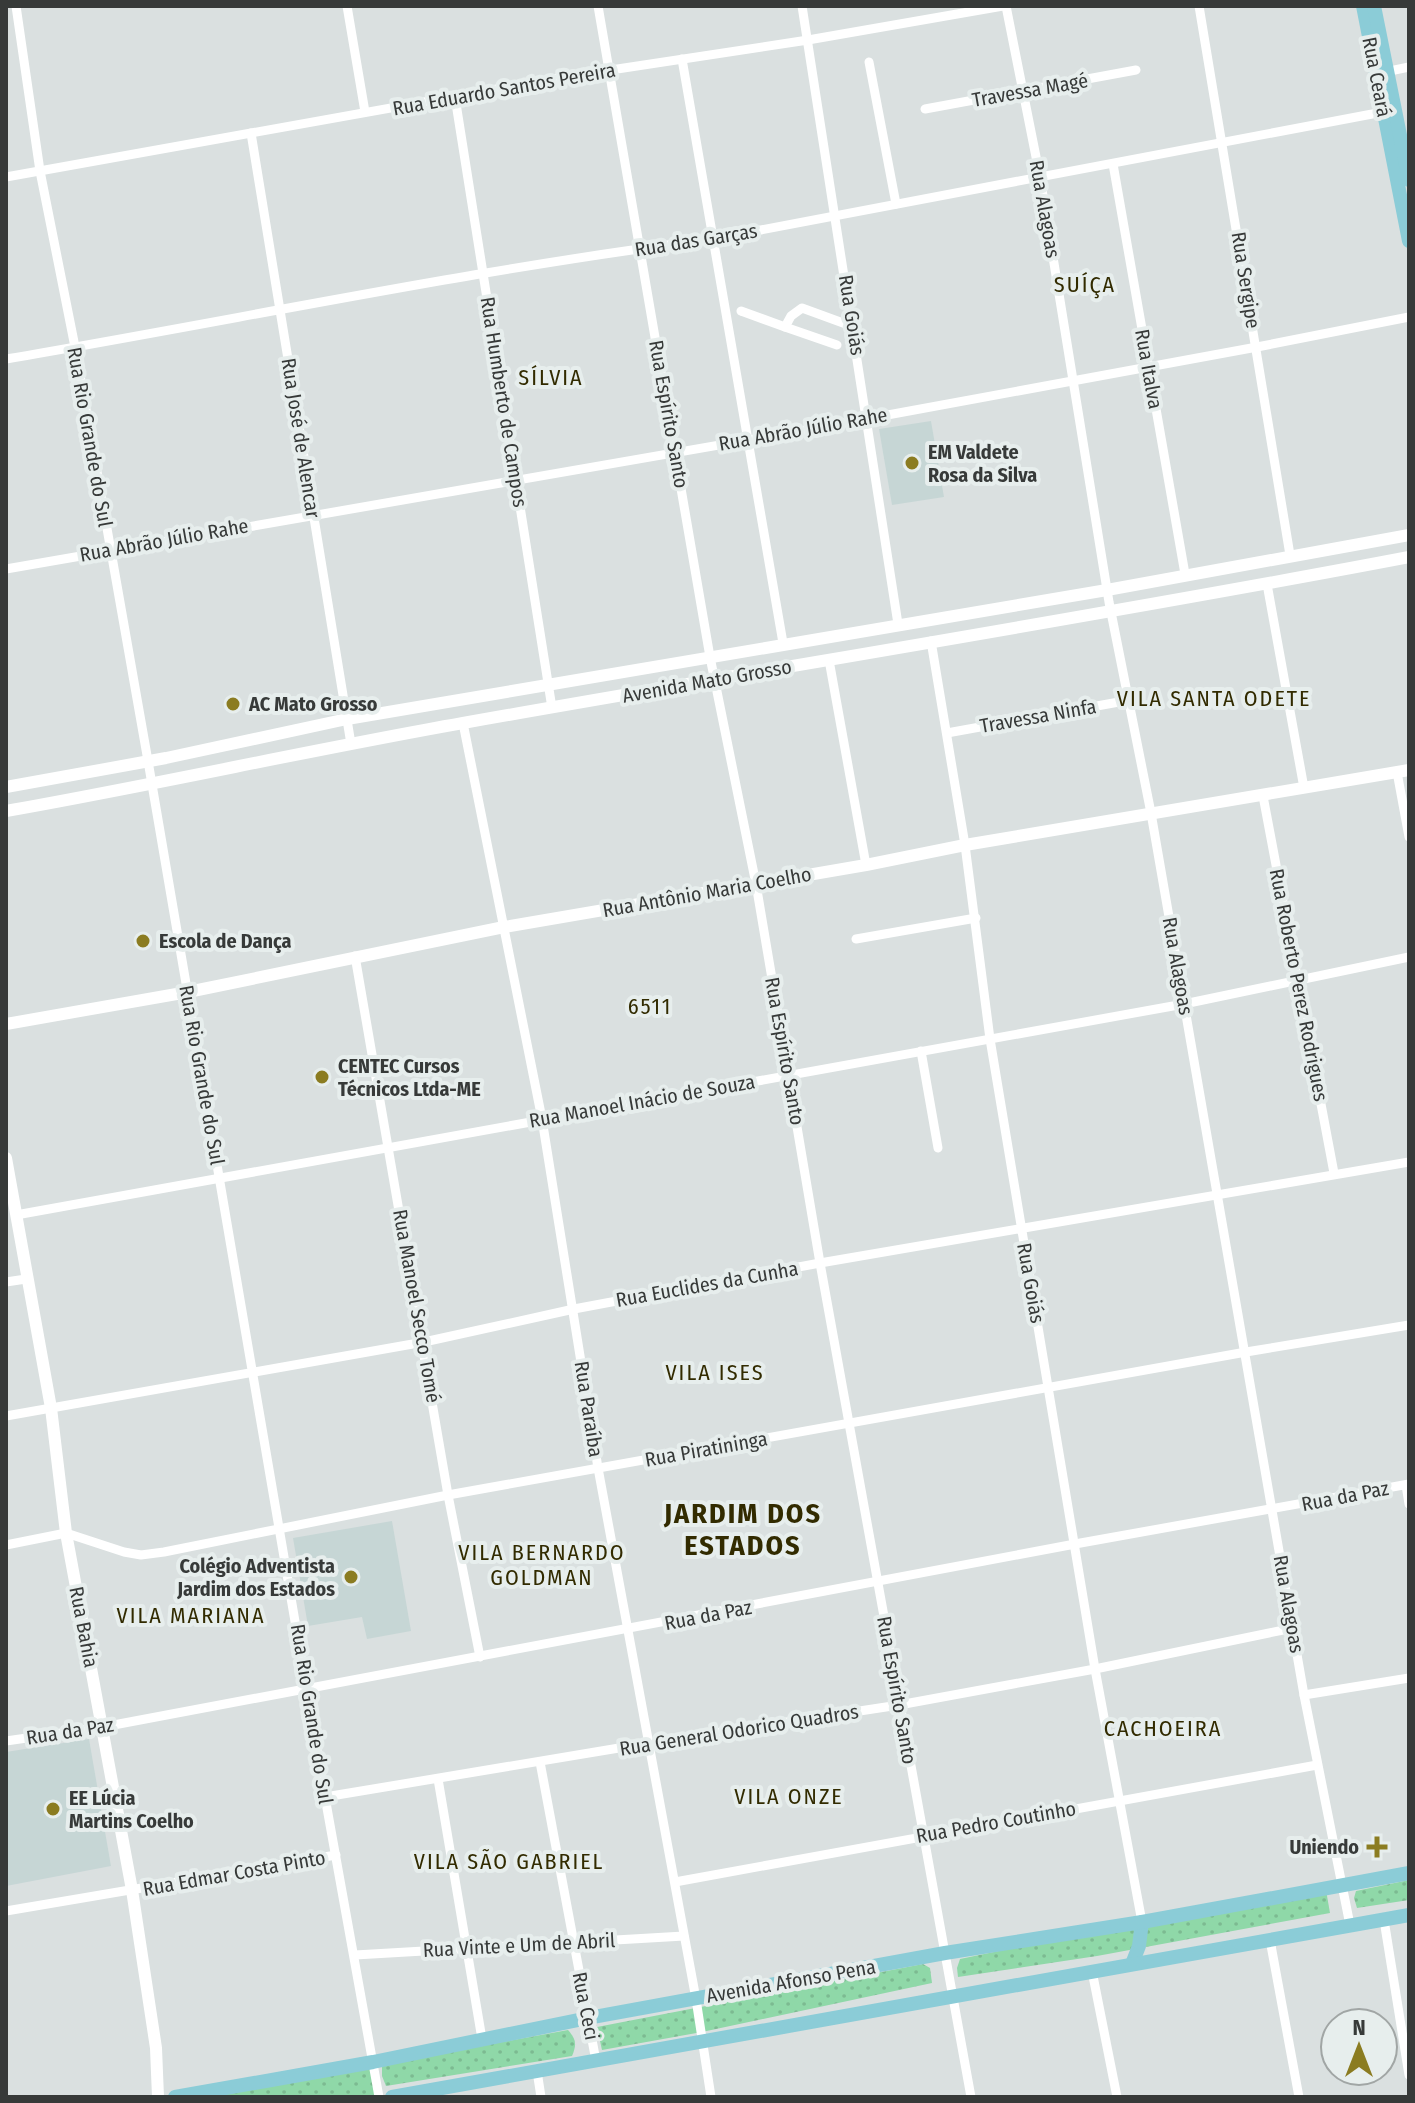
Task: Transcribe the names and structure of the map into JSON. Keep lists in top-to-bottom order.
{
  "streets": {
    "main road": [
      "Rua Ceará",
      "Avenida Mato Grosso",
      "Rua Antônio Maria Coelho",
      "Rua Bahia",
      "Avenida Afonso Pena"
    ],
    "street": [
      "Rua Eduardo Santos Pereira",
      "Travessa Magé",
      "Rua Alagoas",
      "Rua das Garças",
      "Rua Sergipe",
      "Rua Goiás",
      "Rua Italva",
      "Rua Humberto de Campos",
      "Rua Espírito Santo",
      "Rua Abrão Júlio Rahe",
      "Rua Rio Grande do Sul",
      "Rua José de Alencar",
      "Travessa Ninfa",
      "Rua Roberto Perez Rodrigues",
      "Rua Manoel Inácio de Souza",
      "Rua Euclides da Cunha",
      "Rua Manoel Secco Tomé",
      "Rua Paraíba",
      "Rua Piratininga",
      "Rua da Paz",
      "Rua General Odorico Quadros",
      "Rua Pedro Coutinho",
      "Rua Edmar Costa Pinto",
      "Rua Vinte e Um de Abril",
      "Rua Ceci"
    ]
  },
  "crossings": [
    ["Rua Ceará", "Rua das Garças"],
    ["Rua Eduardo Santos Pereira", "Rua Alagoas"],
    ["Rua Eduardo Santos Pereira", "Rua Goiás"],
    ["Rua Eduardo Santos Pereira", "Rua Humberto de Campos"],
    ["Rua Eduardo Santos Pereira", "Rua Espírito Santo"],
    ["Rua Eduardo Santos Pereira", "Rua Rio Grande do Sul"],
    ["Rua Eduardo Santos Pereira", "Rua José de Alencar"],
    ["Travessa Magé", "Rua Alagoas"],
    ["Rua Alagoas", "Rua das Garças"],
    ["Rua Alagoas", "Rua Abrão Júlio Rahe"],
    ["Rua Alagoas", "Avenida Mato Grosso"],
    ["Rua Alagoas", "Travessa Ninfa"],
    ["Rua Alagoas", "Rua Antônio Maria Coelho"],
    ["Rua Alagoas", "Rua Manoel Inácio de Souza"],
    ["Rua Alagoas", "Rua Euclides da Cunha"],
    ["Rua Alagoas", "Rua Piratininga"],
    ["Rua Alagoas", "Rua da Paz"],
    ["Rua Alagoas", "Rua General Odorico Quadros"],
    ["Rua Alagoas", "Rua Pedro Coutinho"],
    ["Rua Alagoas", "Avenida Afonso Pena"],
    ["Rua das Garças", "Rua Sergipe"],
    ["Rua das Garças", "Rua Goiás"],
    ["Rua das Garças", "Rua Italva"],
    ["Rua das Garças", "Rua Humberto de Campos"],
    ["Rua das Garças", "Rua Espírito Santo"],
    ["Rua das Garças", "Rua Rio Grande do Sul"],
    ["Rua das Garças", "Rua José de Alencar"],
    ["Rua Sergipe", "Rua Abrão Júlio Rahe"],
    ["Rua Sergipe", "Avenida Mato Grosso"],
    ["Rua Goiás", "Rua Abrão Júlio Rahe"],
    ["Rua Goiás", "Avenida Mato Grosso"],
    ["Rua Goiás", "Travessa Ninfa"],
    ["Rua Goiás", "Rua Antônio Maria Coelho"],
    ["Rua Goiás", "Rua Manoel Inácio de Souza"],
    ["Rua Goiás", "Rua Euclides da Cunha"],
    ["Rua Goiás", "Rua Piratininga"],
    ["Rua Goiás", "Rua da Paz"],
    ["Rua Goiás", "Rua General Odorico Quadros"],
    ["Rua Goiás", "Rua Pedro Coutinho"],
    ["Rua Goiás", "Avenida Afonso Pena"],
    ["Rua Italva", "Rua Abrão Júlio Rahe"],
    ["Rua Italva", "Avenida Mato Grosso"],
    ["Rua Humberto de Campos", "Rua Abrão Júlio Rahe"],
    ["Rua Humberto de Campos", "Avenida Mato Grosso"],
    ["Rua Espírito Santo", "Rua Abrão Júlio Rahe"],
    ["Rua Espírito Santo", "Avenida Mato Grosso"],
    ["Rua Espírito Santo", "Rua Antônio Maria Coelho"],
    ["Rua Espírito Santo", "Rua Manoel Inácio de Souza"],
    ["Rua Espírito Santo", "Rua Euclides da Cunha"],
    ["Rua Espírito Santo", "Rua Piratininga"],
    ["Rua Espírito Santo", "Rua da Paz"],
    ["Rua Espírito Santo", "Rua General Odorico Quadros"],
    ["Rua Espírito Santo", "Rua Pedro Coutinho"],
    ["Rua Espírito Santo", "Avenida Afonso Pena"],
    ["Rua Abrão Júlio Rahe", "Rua Rio Grande do Sul"],
    ["Rua Abrão Júlio Rahe", "Rua José de Alencar"],
    ["Rua Rio Grande do Sul", "Avenida Mato Grosso"],
    ["Rua Rio Grande do Sul", "Rua Antônio Maria Coelho"],
    ["Rua Rio Grande do Sul", "Rua Manoel Inácio de Souza"],
    ["Rua Rio Grande do Sul", "Rua Euclides da Cunha"],
    ["Rua Rio Grande do Sul", "Rua Piratininga"],
    ["Rua Rio Grande do Sul", "Rua da Paz"],
    ["Rua Rio Grande do Sul", "Rua General Odorico Quadros"],
    ["Rua Rio Grande do Sul", "Rua Edmar Costa Pinto"],
    ["Rua Rio Grande do Sul", "Rua Vinte e Um de Abril"],
    ["Rua Rio Grande do Sul", "Avenida Afonso Pena"],
    ["Rua José de Alencar", "Avenida Mato Grosso"],
    ["Avenida Mato Grosso", "Rua Paraíba"],
    ["Rua Antônio Maria Coelho", "Rua Roberto Perez Rodrigues"],
    ["Rua Antônio Maria Coelho", "Rua Manoel Secco Tomé"],
    ["Rua Antônio Maria Coelho", "Rua Paraíba"],
    ["Rua Roberto Perez Rodrigues", "Rua Manoel Inácio de Souza"],
    ["Rua Roberto Perez Rodrigues", "Rua Euclides da Cunha"],
    ["Rua Manoel Inácio de Souza", "Rua Manoel Secco Tomé"],
    ["Rua Manoel Inácio de Souza", "Rua Paraíba"],
    ["Rua Manoel Inácio de Souza", "Rua Bahia"],
    ["Rua Euclides da Cunha", "Rua Manoel Secco Tomé"],
    ["Rua Euclides da Cunha", "Rua Paraíba"],
    ["Rua Euclides da Cunha", "Rua Bahia"],
    ["Rua Manoel Secco Tomé", "Rua Piratininga"],
    ["Rua Manoel Secco Tomé", "Rua da Paz"],
    ["Rua Paraíba", "Rua Piratininga"],
    ["Rua Paraíba", "Rua da Paz"],
    ["Rua Paraíba", "Rua General Odorico Quadros"],
    ["Rua Paraíba", "Rua Pedro Coutinho"],
    ["Rua Paraíba", "Rua Vinte e Um de Abril"],
    ["Rua Paraíba", "Avenida Afonso Pena"],
    ["Rua Piratininga", "Rua Bahia"],
    ["Rua da Paz", "Rua Bahia"],
    ["Rua Bahia", "Rua Edmar Costa Pinto"],
    ["Rua General Odorico Quadros", "Rua Ceci"],
    ["Rua Vinte e Um de Abril", "Rua Ceci"],
    ["Avenida Afonso Pena", "Rua Ceci"]
  ],
  "districts": [
    "SUÍÇA",
    "SÍLVIA",
    "VILA SANTA ODETE",
    "6511",
    "VILA ISES",
    "JARDIM DOS ESTADOS",
    "VILA BERNARDO GOLDMAN",
    "VILA MARIANA",
    "CACHOEIRA",
    "VILA ONZE",
    "VILA SÃO GABRIEL"
  ],
  "places": {
    "other": [
      "EM Valdete Rosa da Silva",
      "AC Mato Grosso",
      "Escola de Dança",
      "CENTEC Cursos Técnicos Ltda-ME",
      "Colégio Adventista Jardim dos Estados",
      "EE Lúcia Martins Coelho"
    ],
    "health": ["Uniendo"]
  },
  "north": "top"
}
